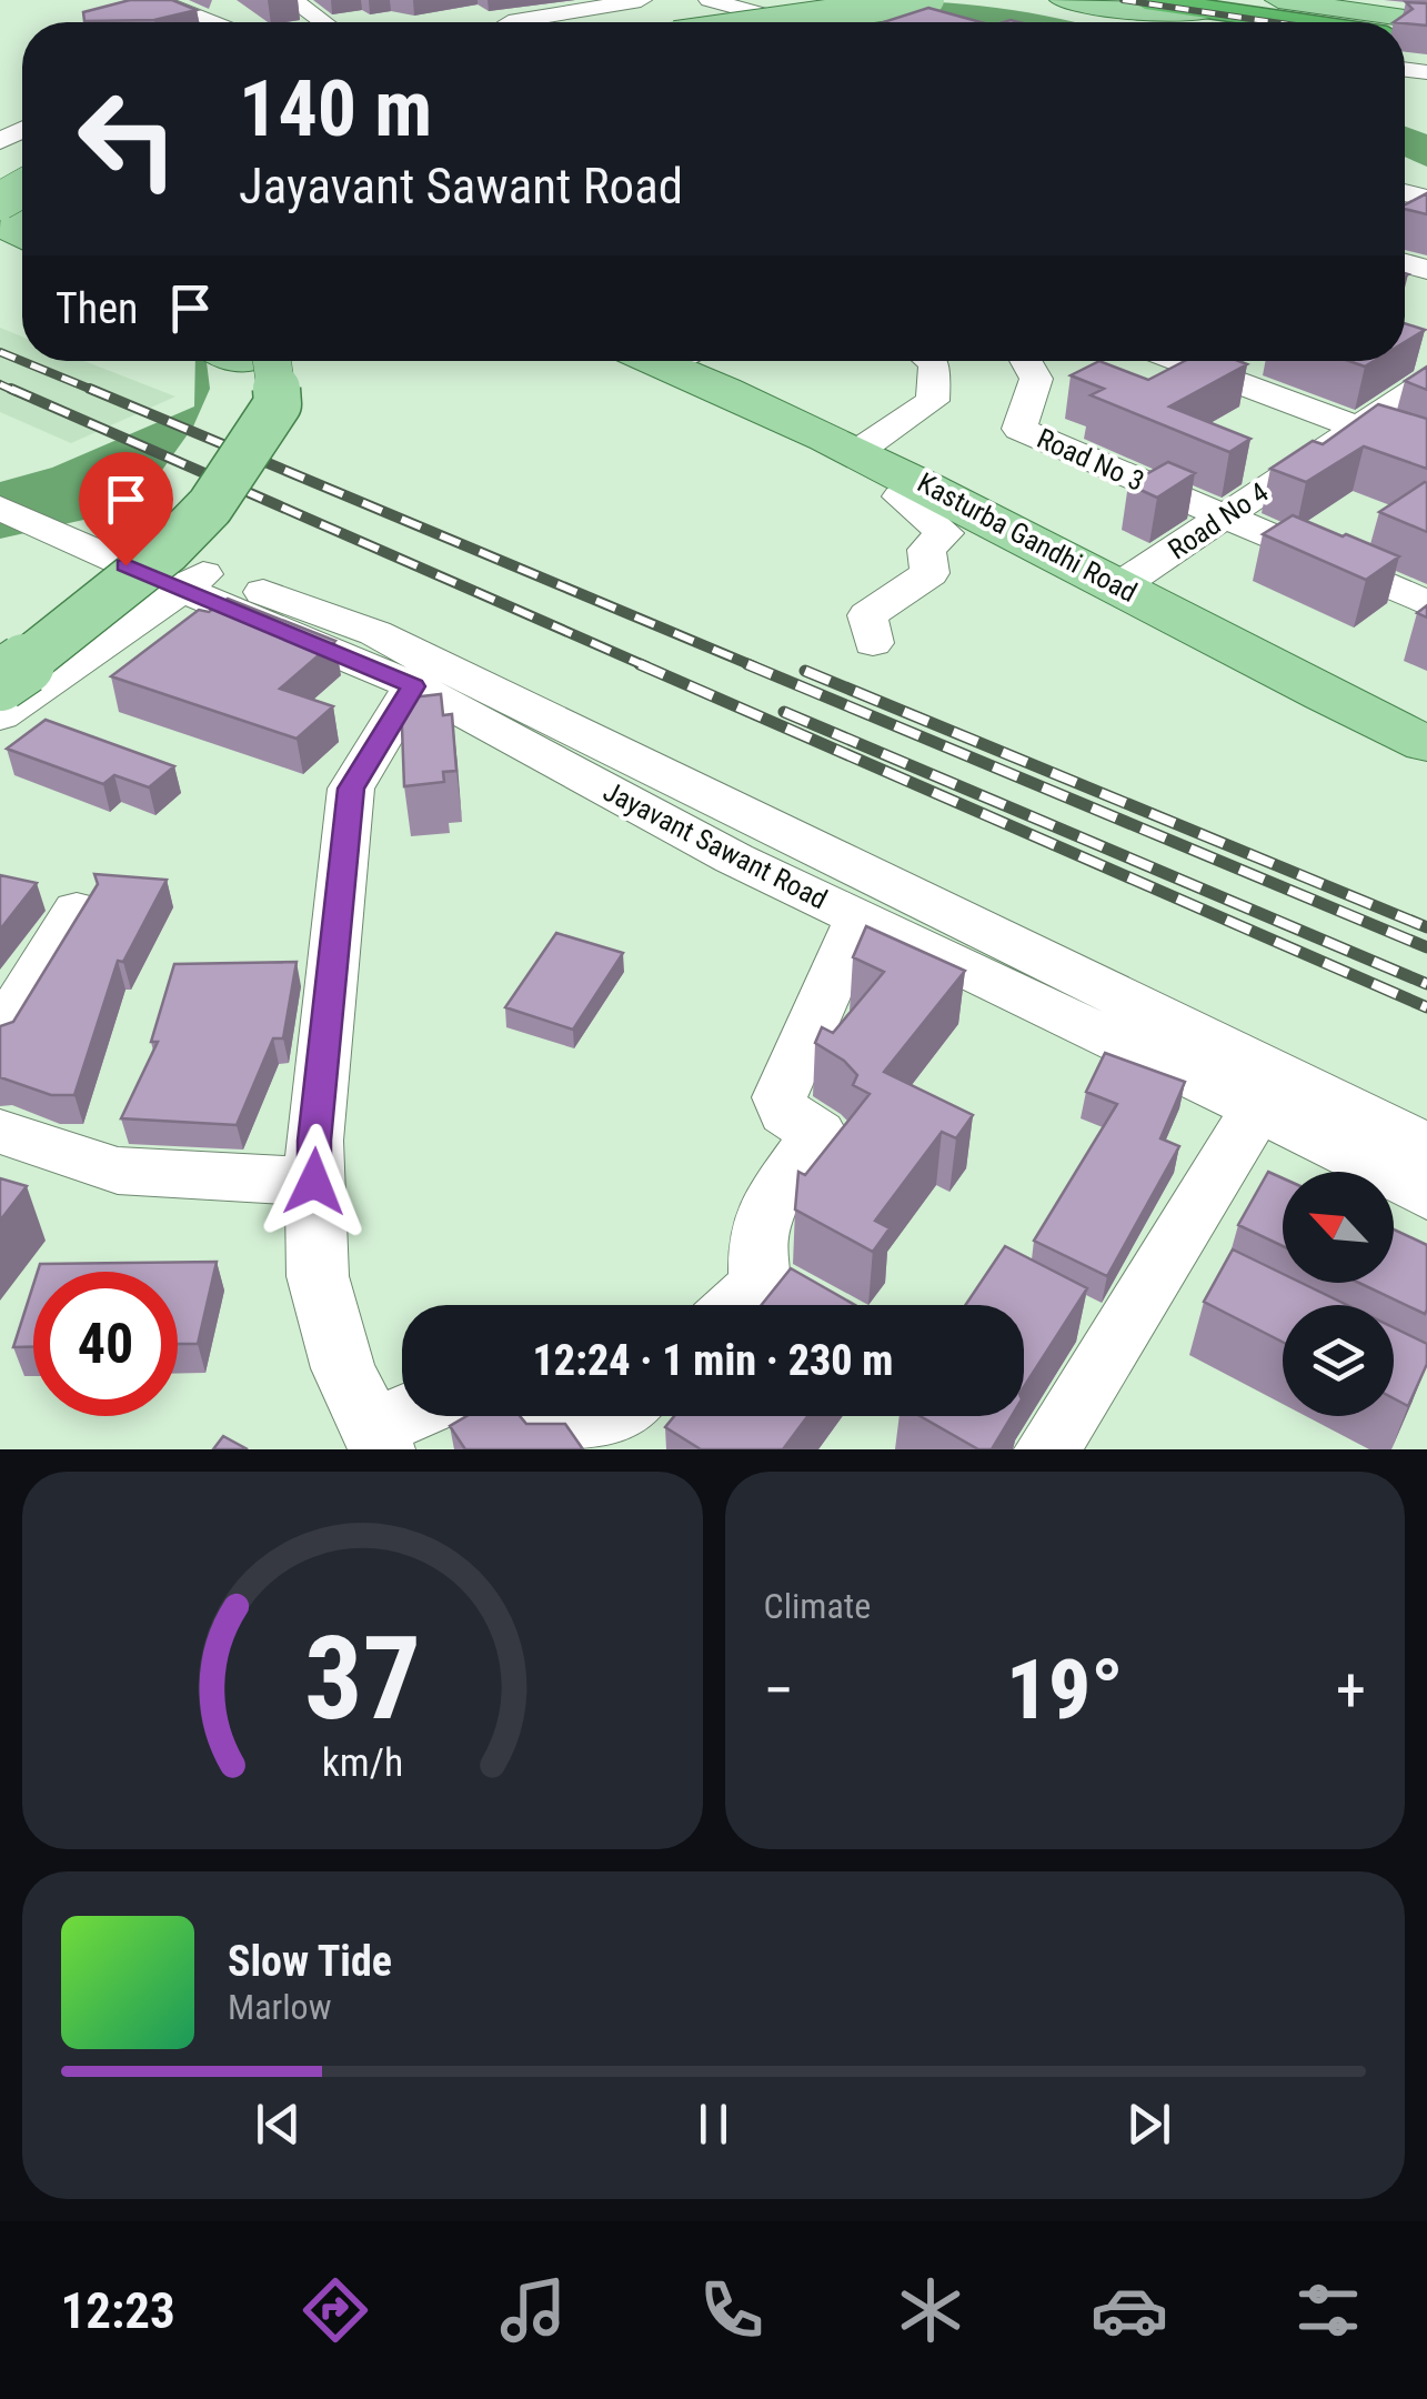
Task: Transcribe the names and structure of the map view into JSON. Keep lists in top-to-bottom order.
{
  "streets": {
    "main road": ["Kasturba Gandhi Road"],
    "street": ["Road No 3", "Road No 4", "Jayavant Sawant Road"]
  },
  "crossings": [
    ["Road No 3", "Road No 4"],
    ["Road No 4", "Kasturba Gandhi Road"]
  ],
  "north": "top left",
  "page": {
    "turn": ["140 m", "Jayavant Sawant Road"],
    "then": "Then",
    "limit": "40",
    "trip": "12:24 · 1 min · 230 m",
    "tile": "Climate",
    "heat": ["−", "19°", "+"],
    "song": ["Slow Tide", "Marlow"],
    "tabs": "12:23",
    "gauge": ["37", "km/h"]
  }
}
